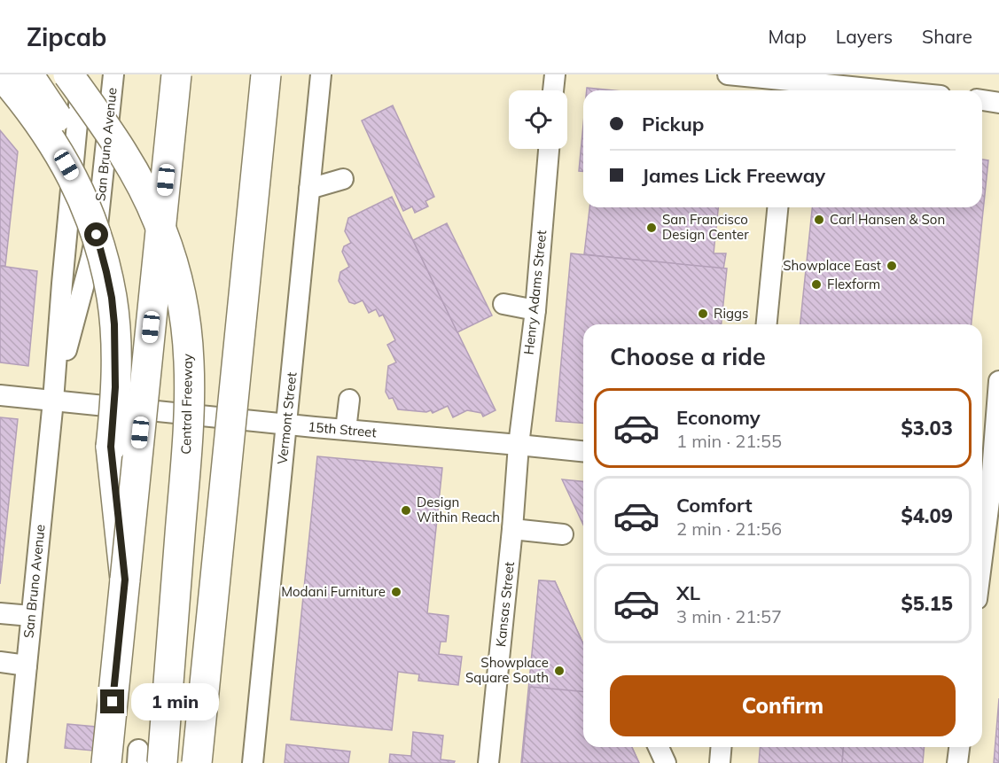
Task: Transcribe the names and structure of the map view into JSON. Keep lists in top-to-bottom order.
{
  "streets": {
    "highway": ["Central Freeway"],
    "street": [
      "San Bruno Avenue",
      "Henry Adams Street",
      "Vermont Street",
      "15th Street",
      "Kansas Street"
    ]
  },
  "crossings": [
    ["San Bruno Avenue", "15th Street"],
    ["Henry Adams Street", "15th Street"],
    ["Henry Adams Street", "Kansas Street"],
    ["Vermont Street", "15th Street"],
    ["15th Street", "Kansas Street"]
  ],
  "places": [
    "Carl Hansen & Son",
    "San Francisco Design Center",
    "Showplace East",
    "Flexform",
    "Riggs",
    "Design Within Reach",
    "Modani Furniture",
    "Showplace Square South"
  ],
  "page": {
    "header": "Zipcab",
    "nav": ["Map", "Layers", "Share"],
    "banner": ["Pickup", "James Lick Freeway"],
    "heading": "Choose a ride",
    "list": [
      {
        "name": "Economy",
        "note": "1 min · 21:55",
        "value": "$3.03"
      },
      {
        "name": "Comfort",
        "note": "2 min · 21:56",
        "value": "$4.09"
      },
      {
        "name": "XL",
        "note": "3 min · 21:57",
        "value": "$5.15"
      }
    ],
    "buttons": "Confirm",
    "bubble": "1 min"
  }
}
